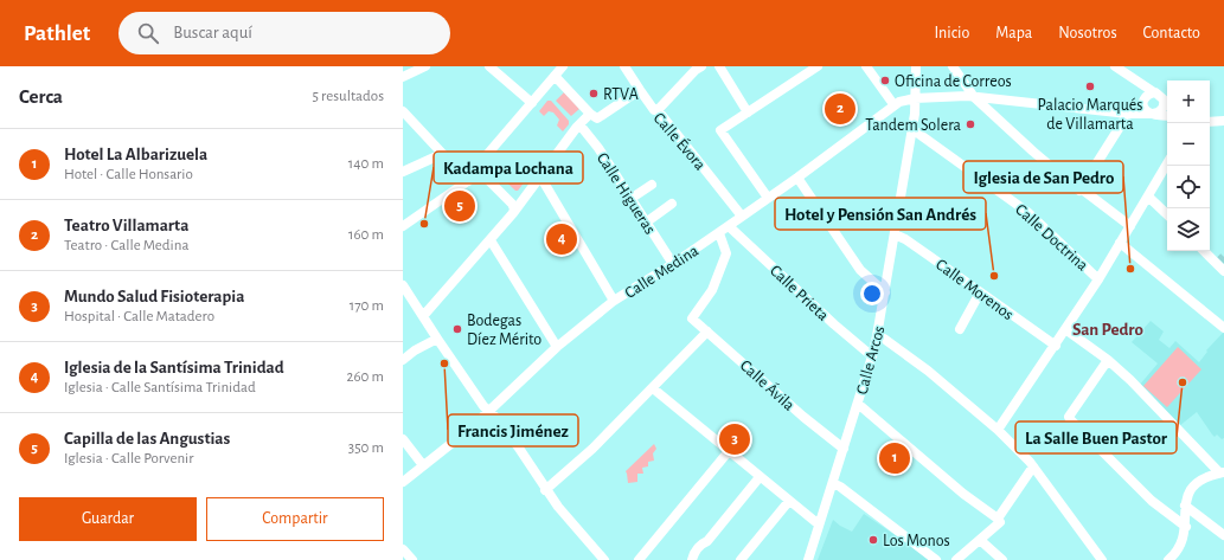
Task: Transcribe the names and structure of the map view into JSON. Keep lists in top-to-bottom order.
{
  "streets": {
    "street": [
      "Calle Évora",
      "Calle Higueras",
      "Calle Doctrina",
      "Calle Medina",
      "Calle Morenos",
      "Calle Prieta",
      "Calle Arcos",
      "Calle Ávila"
    ]
  },
  "crossings": [
    ["Calle Higueras", "Calle Medina"],
    ["Calle Doctrina", "Calle Arcos"],
    ["Calle Medina", "Calle Prieta"],
    ["Calle Medina", "Calle Arcos"],
    ["Calle Medina", "Calle Ávila"],
    ["Calle Morenos", "Calle Arcos"],
    ["Calle Prieta", "Calle Arcos"],
    ["Calle Arcos", "Calle Ávila"]
  ],
  "districts": ["San Pedro"],
  "places": [
    "Oficina de Correos",
    "Palacio Marqués de Villamarta",
    "RTVA",
    "Tandem Solera",
    "Kadampa Lochana",
    "Iglesia de San Pedro",
    "Hotel y Pensión San Andrés",
    "Bodegas Díez Mérito",
    "Francis Jiménez",
    "La Salle Buen Pastor",
    "Los Monos"
  ],
  "page": {
    "header": "Pathlet",
    "search": "Buscar aquí",
    "nav": [
      "Inicio",
      "Mapa",
      "Nosotros",
      "Contacto"
    ],
    "heading": ["Cerca", "5 resultados"],
    "map_buttons": ["+", "−"],
    "pins": [
      "2",
      "5",
      "4",
      "3",
      "1"
    ],
    "list": [
      {
        "mark": "1",
        "name": "Hotel La Albarizuela",
        "note": "Hotel · Calle Honsario",
        "value": "140 m"
      },
      {
        "mark": "2",
        "name": "Teatro Villamarta",
        "note": "Teatro · Calle Medina",
        "value": "160 m"
      },
      {
        "mark": "3",
        "name": "Mundo Salud Fisioterapia",
        "note": "Hospital · Calle Matadero",
        "value": "170 m"
      },
      {
        "mark": "4",
        "name": "Iglesia de la Santísima Trinidad",
        "note": "Iglesia · Calle Santísima Trinidad",
        "value": "260 m"
      },
      {
        "mark": "5",
        "name": "Capilla de las Angustias",
        "note": "Iglesia · Calle Porvenir",
        "value": "350 m"
      }
    ],
    "buttons": ["Guardar", "Compartir"]
  }
}
